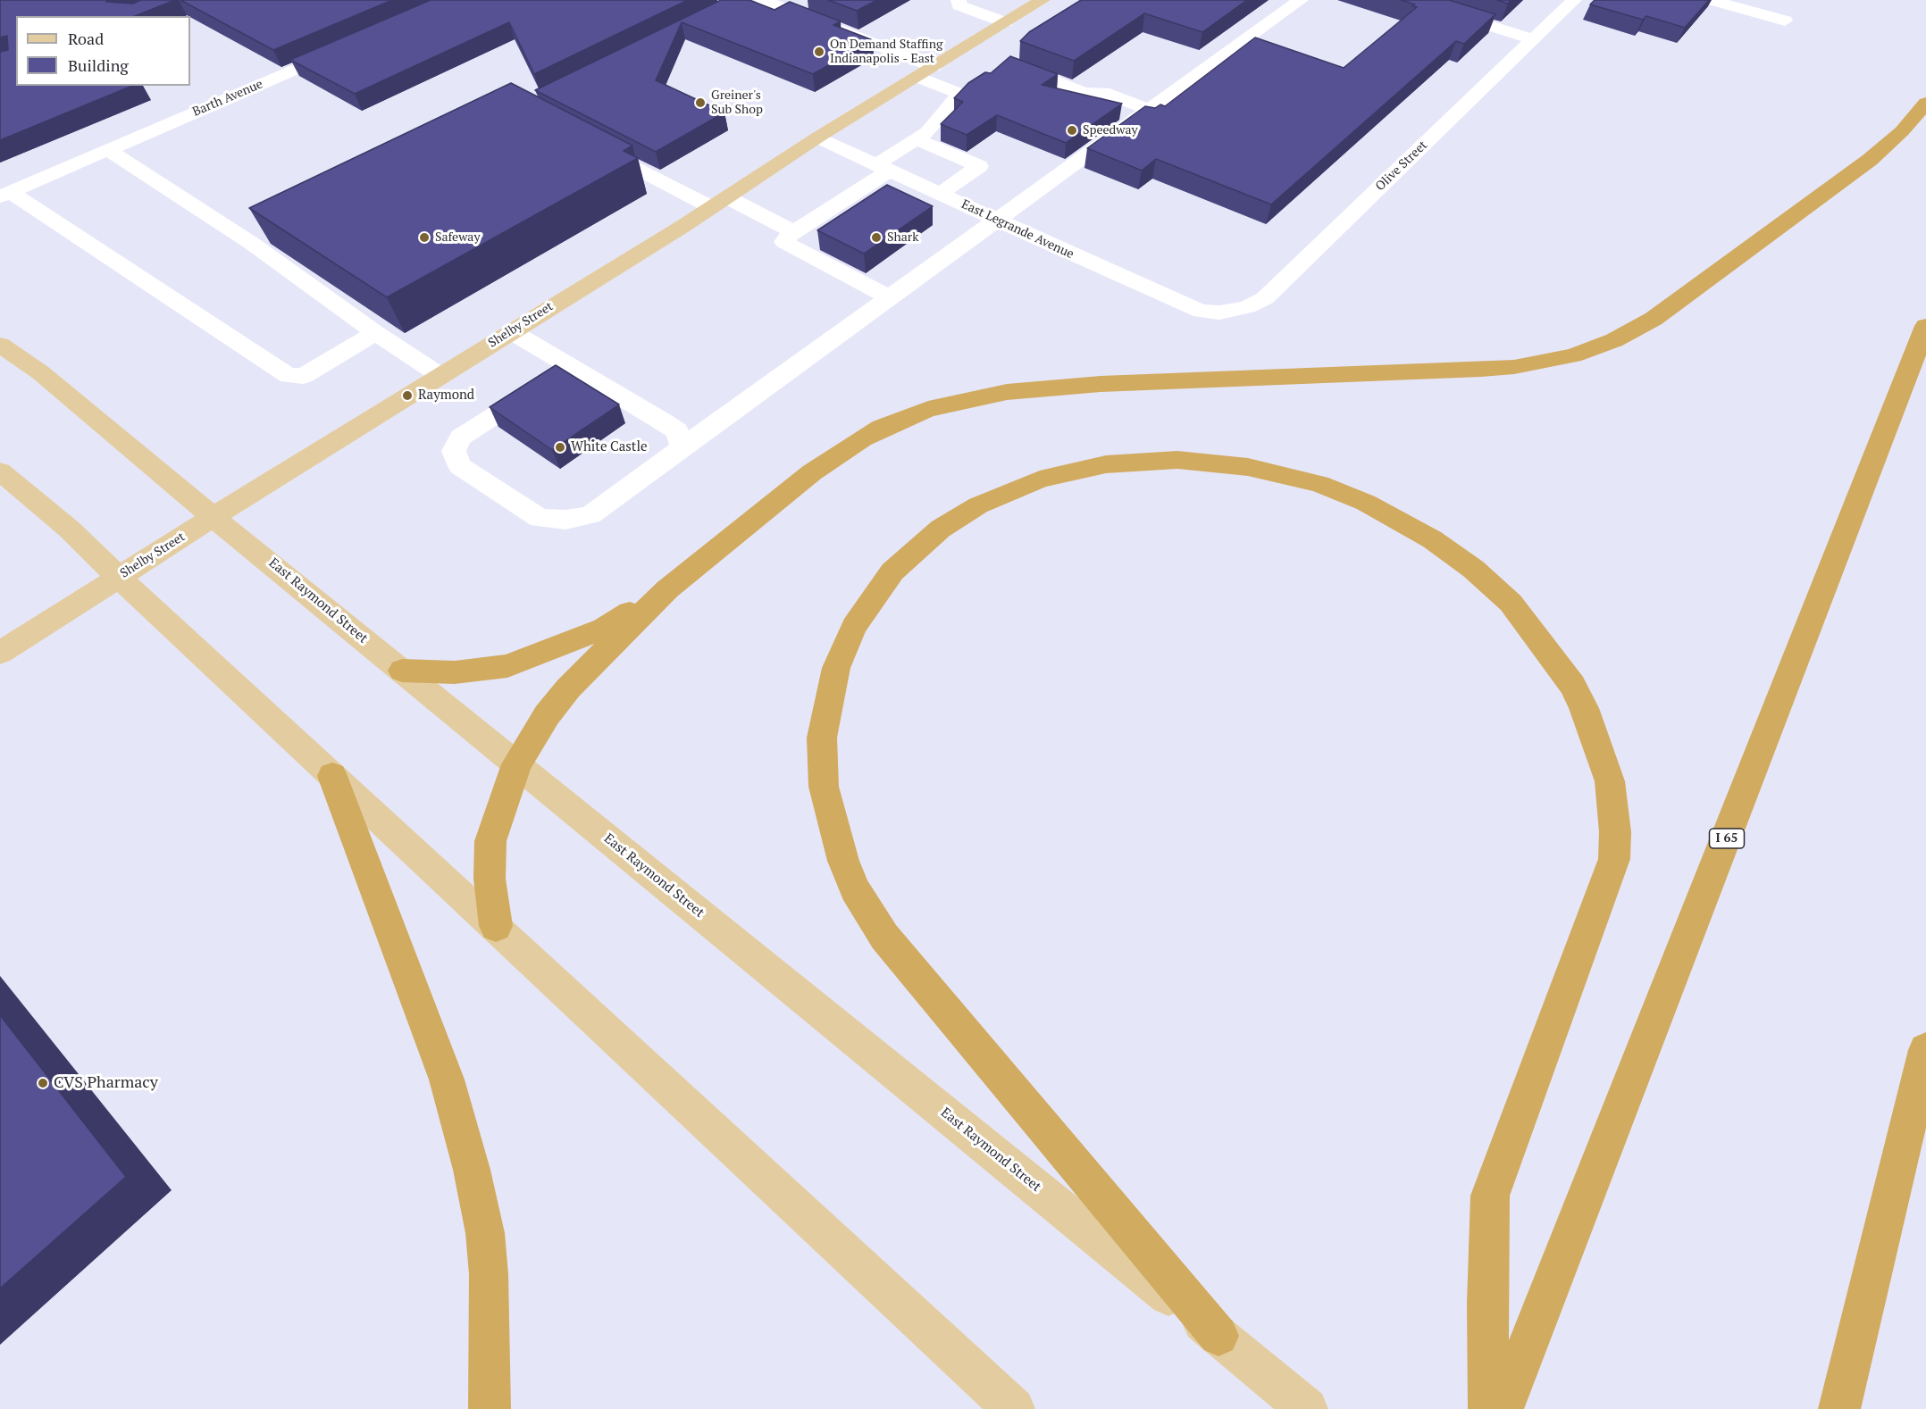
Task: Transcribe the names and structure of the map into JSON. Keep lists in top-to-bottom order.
{
  "streets": {
    "highway": ["I 65"],
    "main road": ["Shelby Street", "East Raymond Street"],
    "street": ["Barth Avenue", "Olive Street", "East Legrande Avenue"]
  },
  "crossings": [
    ["Olive Street", "East Legrande Avenue"],
    ["East Legrande Avenue", "Shelby Street"],
    ["Shelby Street", "East Raymond Street"]
  ],
  "places": [
    "On Demand Staffing Indianapolis - East",
    "Greiner's Sub Shop",
    "Speedway",
    "Safeway",
    "Shark",
    "Raymond",
    "White Castle",
    "CVS Pharmacy"
  ],
  "legend": ["Road", "Building"]
}
